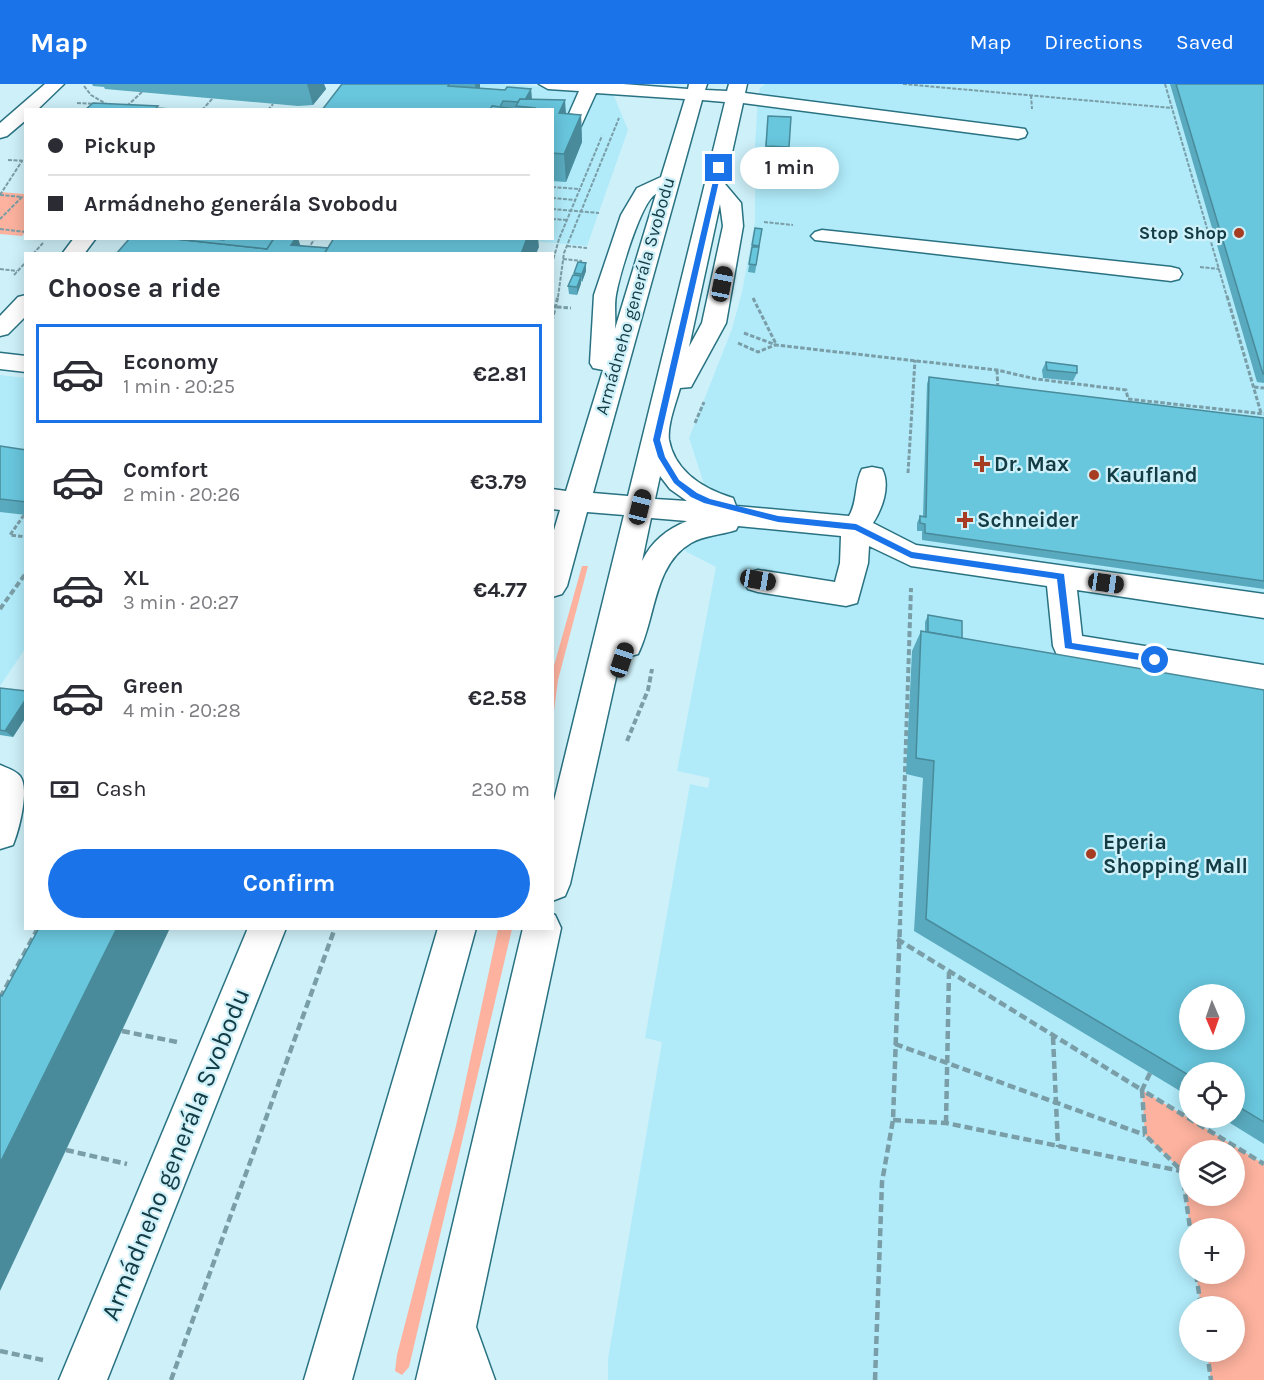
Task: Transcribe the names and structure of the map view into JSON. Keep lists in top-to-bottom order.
{
  "streets": {
    "street": ["Armádneho generála Svobodu"]
  },
  "places": {
    "other": ["Stop Shop", "Kaufland", "Eperia Shopping Mall"],
    "health": ["Dr. Max", "Schneider"]
  },
  "north": "bottom",
  "page": {
    "header": "Map",
    "nav": ["Map", "Directions", "Saved"],
    "banner": ["Pickup", "Armádneho generála Svobodu"],
    "bubble": "1 min",
    "heading": "Choose a ride",
    "list": [
      {
        "name": "Economy",
        "note": "1 min · 20:25",
        "value": "€2.81"
      },
      {
        "name": "Comfort",
        "note": "2 min · 20:26",
        "value": "€3.79"
      },
      {
        "name": "XL",
        "note": "3 min · 20:27",
        "value": "€4.77"
      },
      {
        "name": "Green",
        "note": "4 min · 20:28",
        "value": "€2.58"
      }
    ],
    "pay": ["Cash", "230 m"],
    "buttons": "Confirm",
    "map_buttons": ["+", "−"]
  }
}
